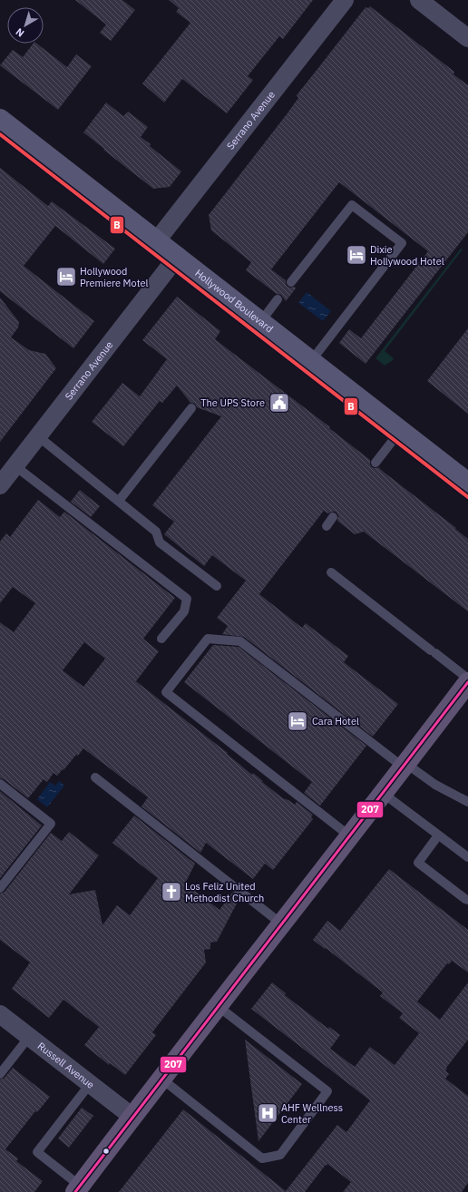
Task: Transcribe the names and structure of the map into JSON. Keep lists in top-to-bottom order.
{
  "streets": {
    "main road": ["Hollywood Boulevard"],
    "street": ["Serrano Avenue", "Russell Avenue"]
  },
  "crossings": [
    ["Serrano Avenue", "Hollywood Boulevard"]
  ],
  "places": {
    "hotel": ["Dixie Hollywood Hotel", "Hollywood Premiere Motel", "Cara Hotel"],
    "public building": ["The UPS Store"],
    "church": ["Los Feliz United Methodist Church"],
    "hospital": ["AHF Wellness Center"]
  },
  "lines": ["transit line B", "transit line 207"],
  "north": "bottom left"
}
